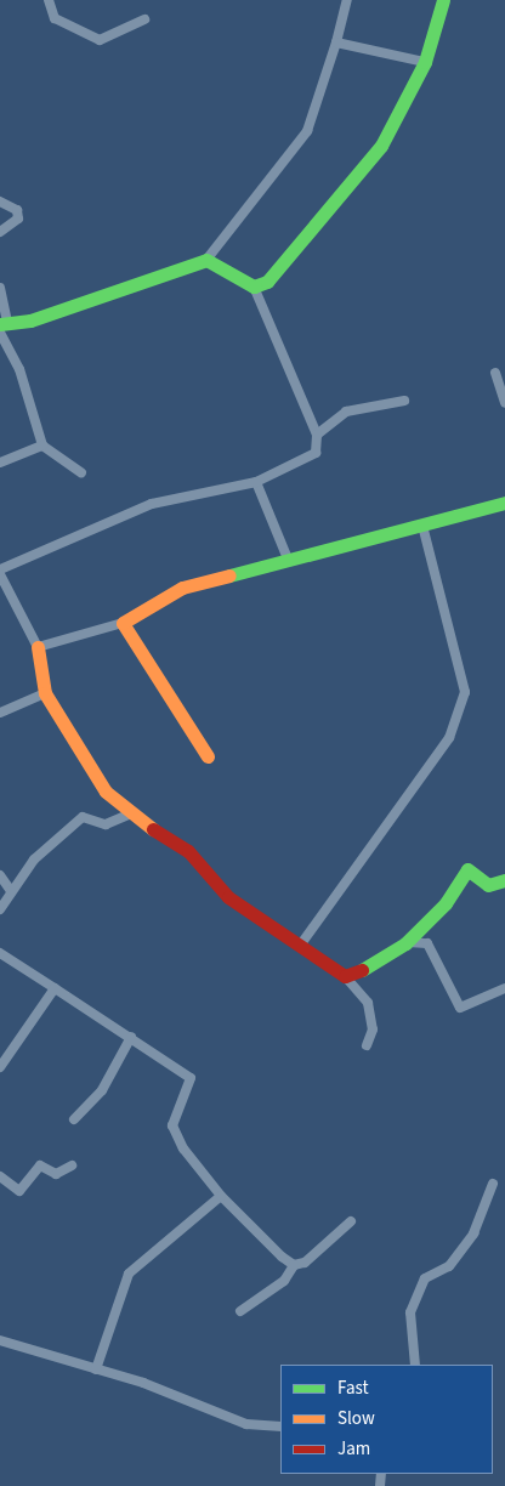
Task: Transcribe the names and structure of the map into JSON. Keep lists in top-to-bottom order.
{
  "legend": ["Fast", "Slow", "Jam"]
}
